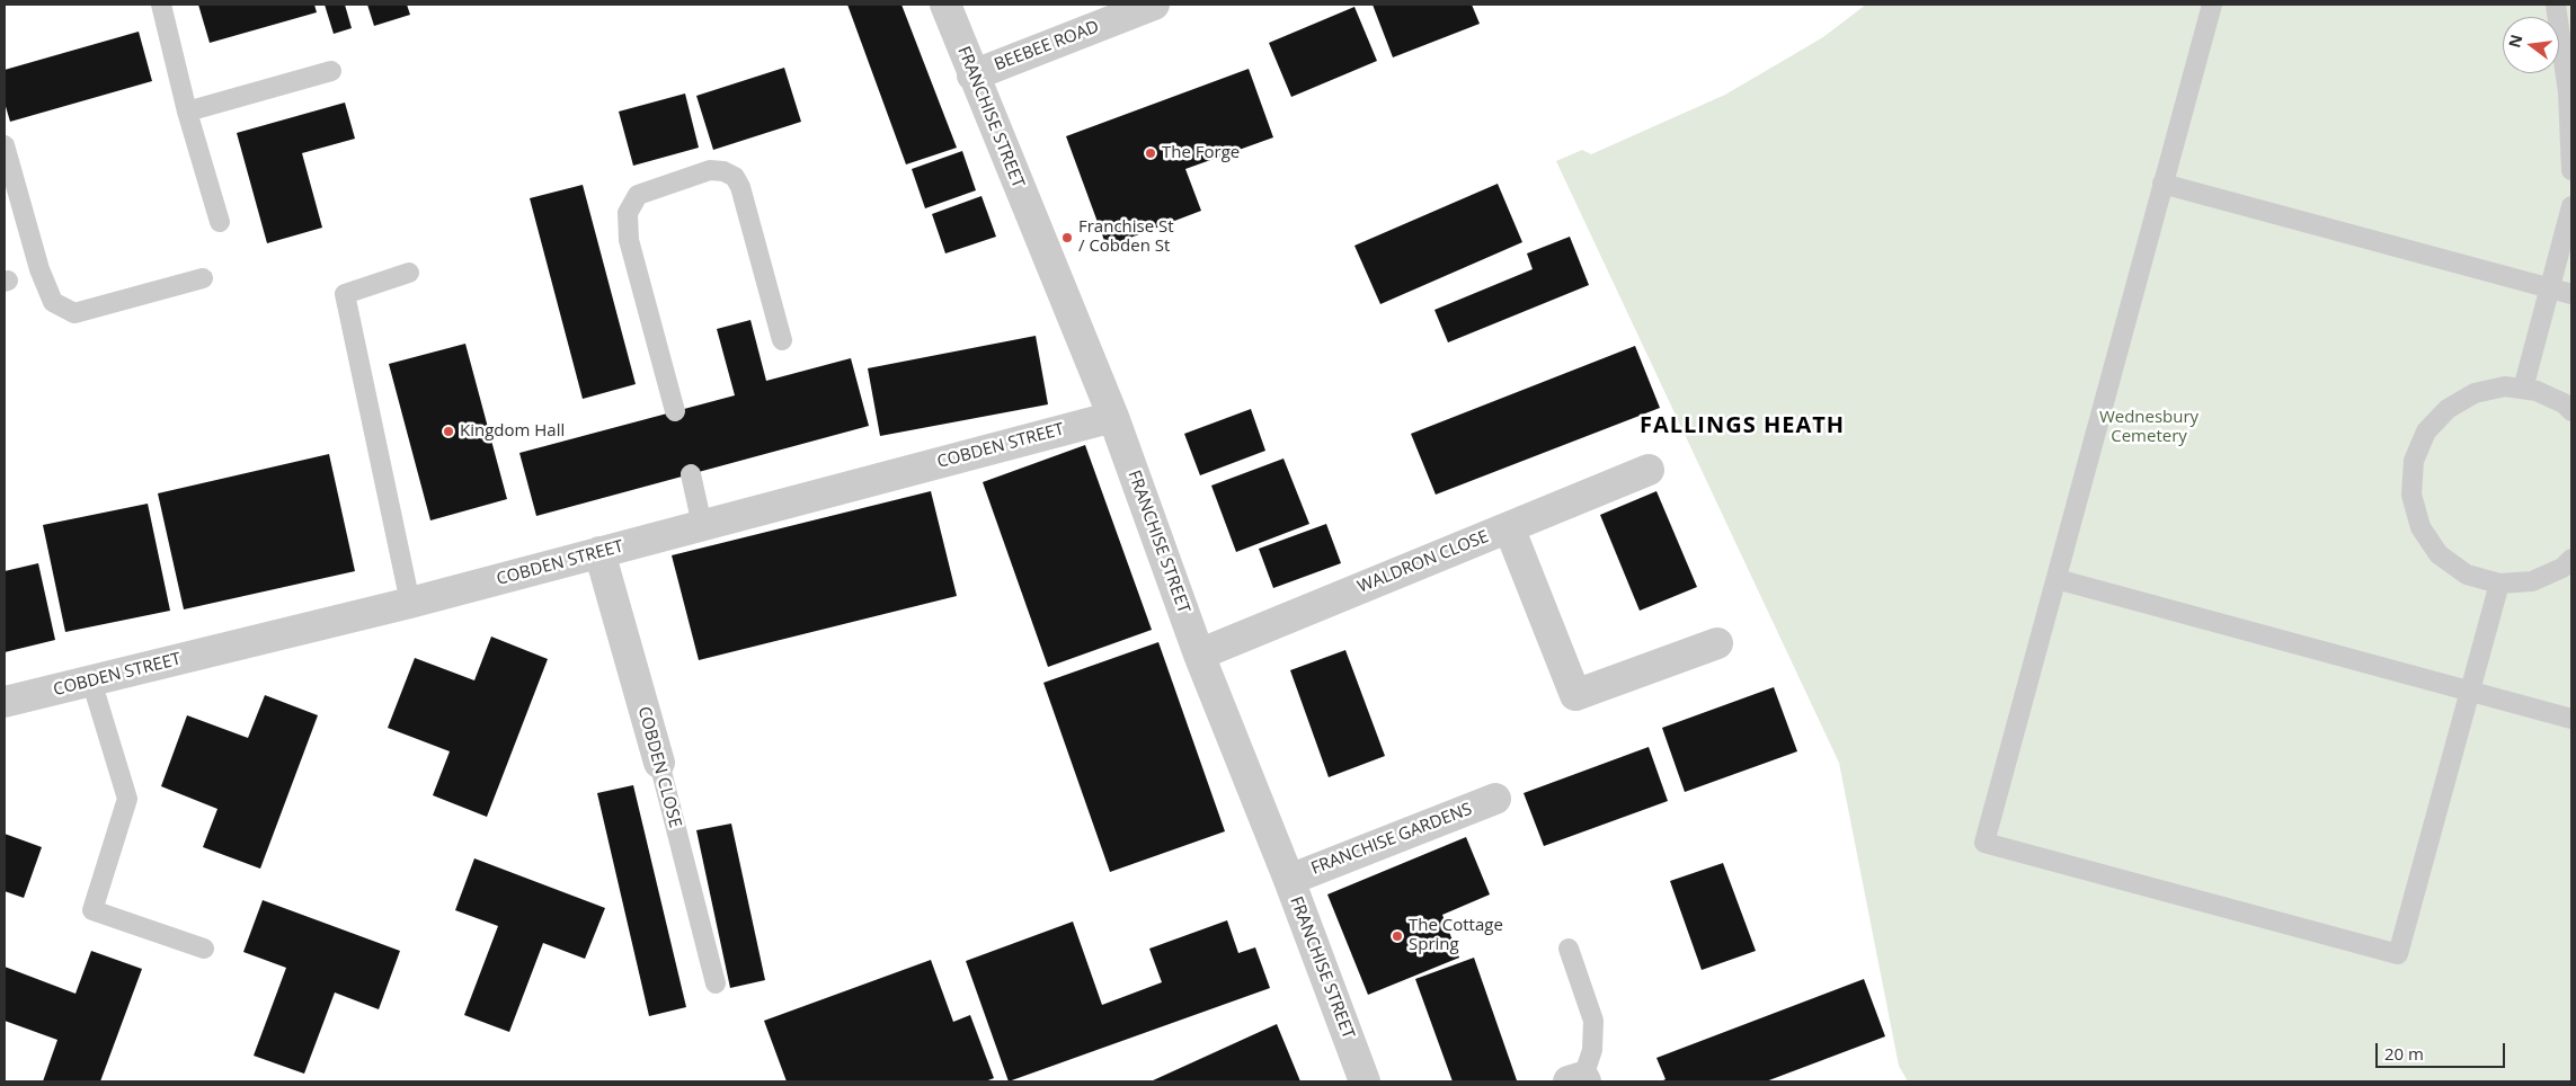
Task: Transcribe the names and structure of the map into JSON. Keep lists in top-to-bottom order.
{
  "streets": {
    "street": [
      "BEEBEE ROAD",
      "FRANCHISE STREET",
      "COBDEN STREET",
      "WALDRON CLOSE",
      "COBDEN CLOSE",
      "FRANCHISE GARDENS"
    ]
  },
  "crossings": [
    ["BEEBEE ROAD", "FRANCHISE STREET"],
    ["FRANCHISE STREET", "COBDEN STREET"],
    ["FRANCHISE STREET", "WALDRON CLOSE"],
    ["FRANCHISE STREET", "FRANCHISE GARDENS"],
    ["COBDEN STREET", "COBDEN CLOSE"]
  ],
  "districts": ["FALLINGS HEATH"],
  "parks": ["Wednesbury Cemetery"],
  "places": [
    "The Forge",
    "Franchise St / Cobden St",
    "Kingdom Hall",
    "The Cottage Spring"
  ],
  "scale_bar": "20 m",
  "north": "left"
}
